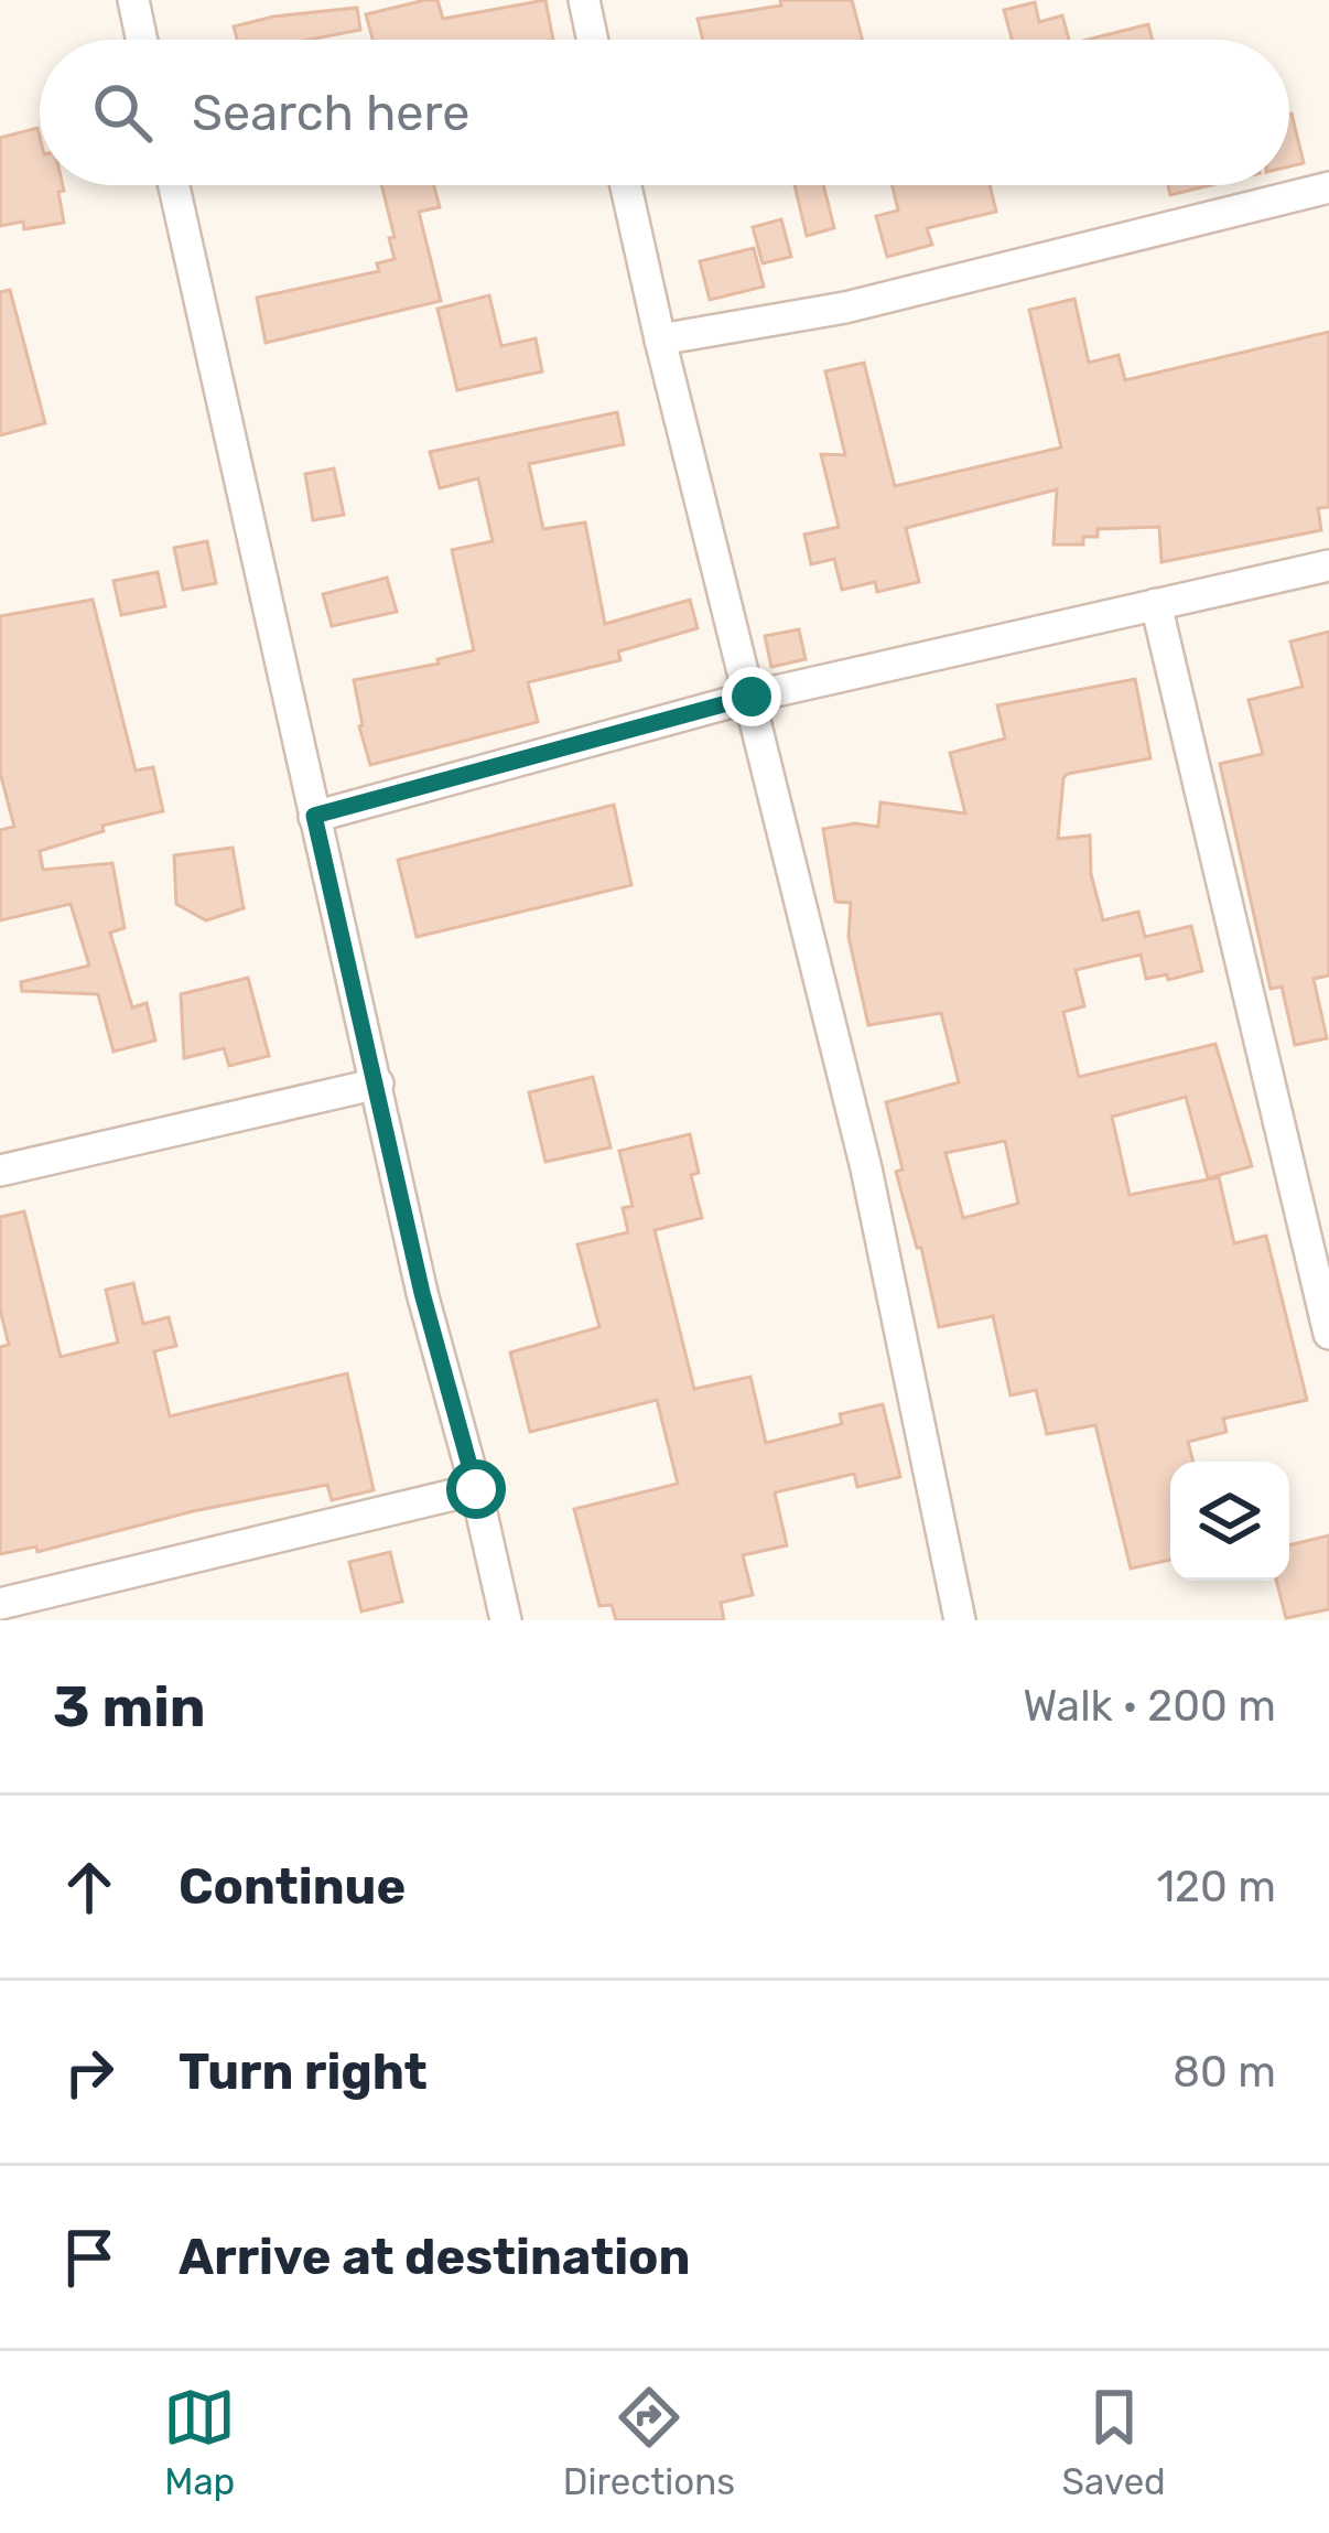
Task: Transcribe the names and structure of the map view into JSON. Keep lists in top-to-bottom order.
{
  "page": {
    "search": "Search here",
    "heading": ["3 min", "Walk · 200 m"],
    "list": [
      ["Continue", "120 m"],
      ["Turn right", "80 m"],
      "Arrive at destination"
    ],
    "nav": ["Map", "Directions", "Saved"]
  }
}
